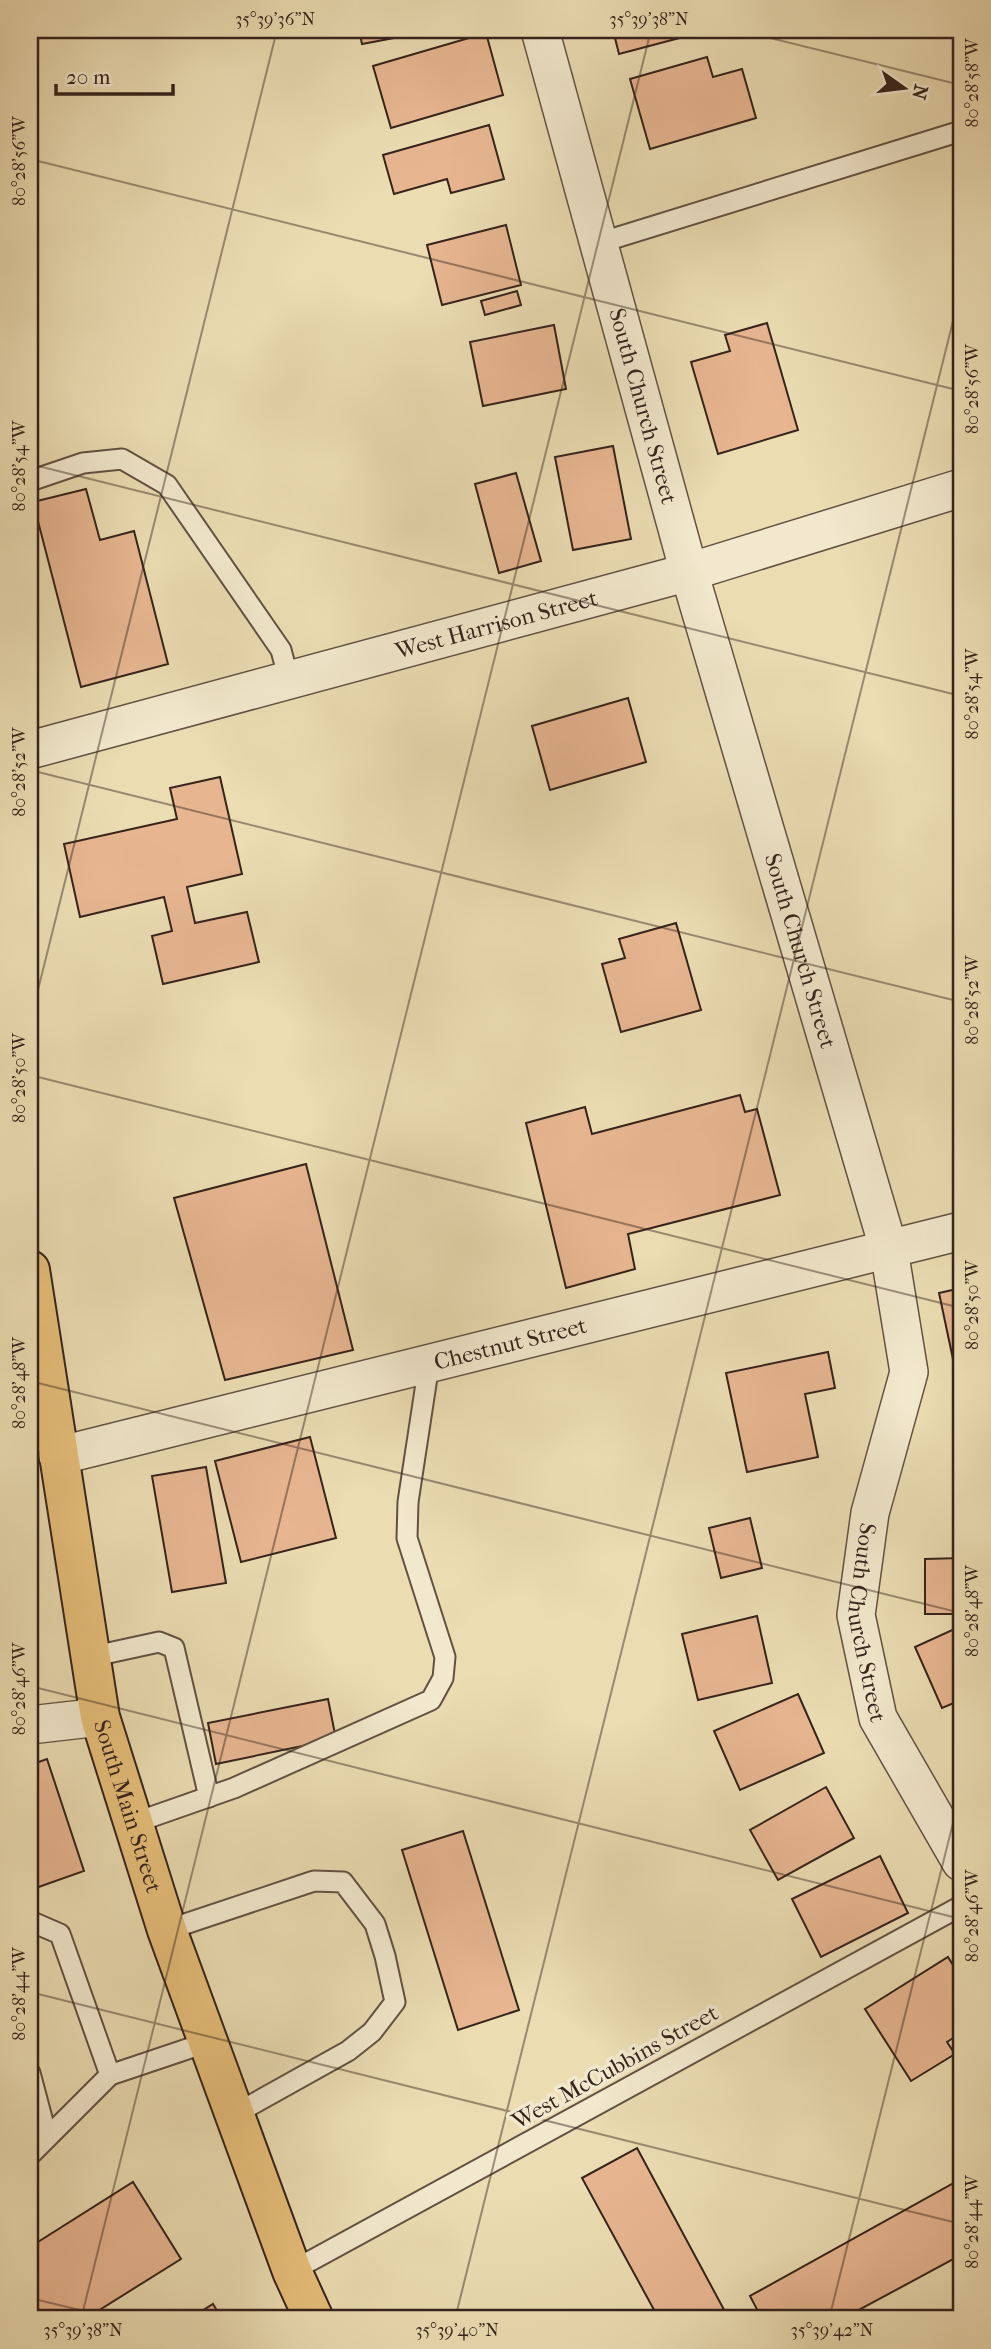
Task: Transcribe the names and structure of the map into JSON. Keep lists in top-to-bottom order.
{
  "streets": {
    "main road": ["South Main Street"],
    "street": ["South Church Street", "West Harrison Street", "Chestnut Street"],
    "lane": ["West McCubbins Street"]
  },
  "crossings": [
    ["South Church Street", "West Harrison Street"],
    ["South Church Street", "Chestnut Street"],
    ["Chestnut Street", "South Main Street"],
    ["South Main Street", "West McCubbins Street"]
  ],
  "scale_bar": "20 m",
  "north": "right",
  "coordinates": [
    "35°39'36\"N",
    "35°39'38\"N",
    "80°28'58\"W",
    "80°28'56\"W",
    "80°28'54\"W",
    "80°28'52\"W",
    "80°28'50\"W",
    "80°28'48\"W",
    "80°28'46\"W",
    "80°28'44\"W",
    "35°39'40\"N",
    "35°39'42\"N"
  ]
}
